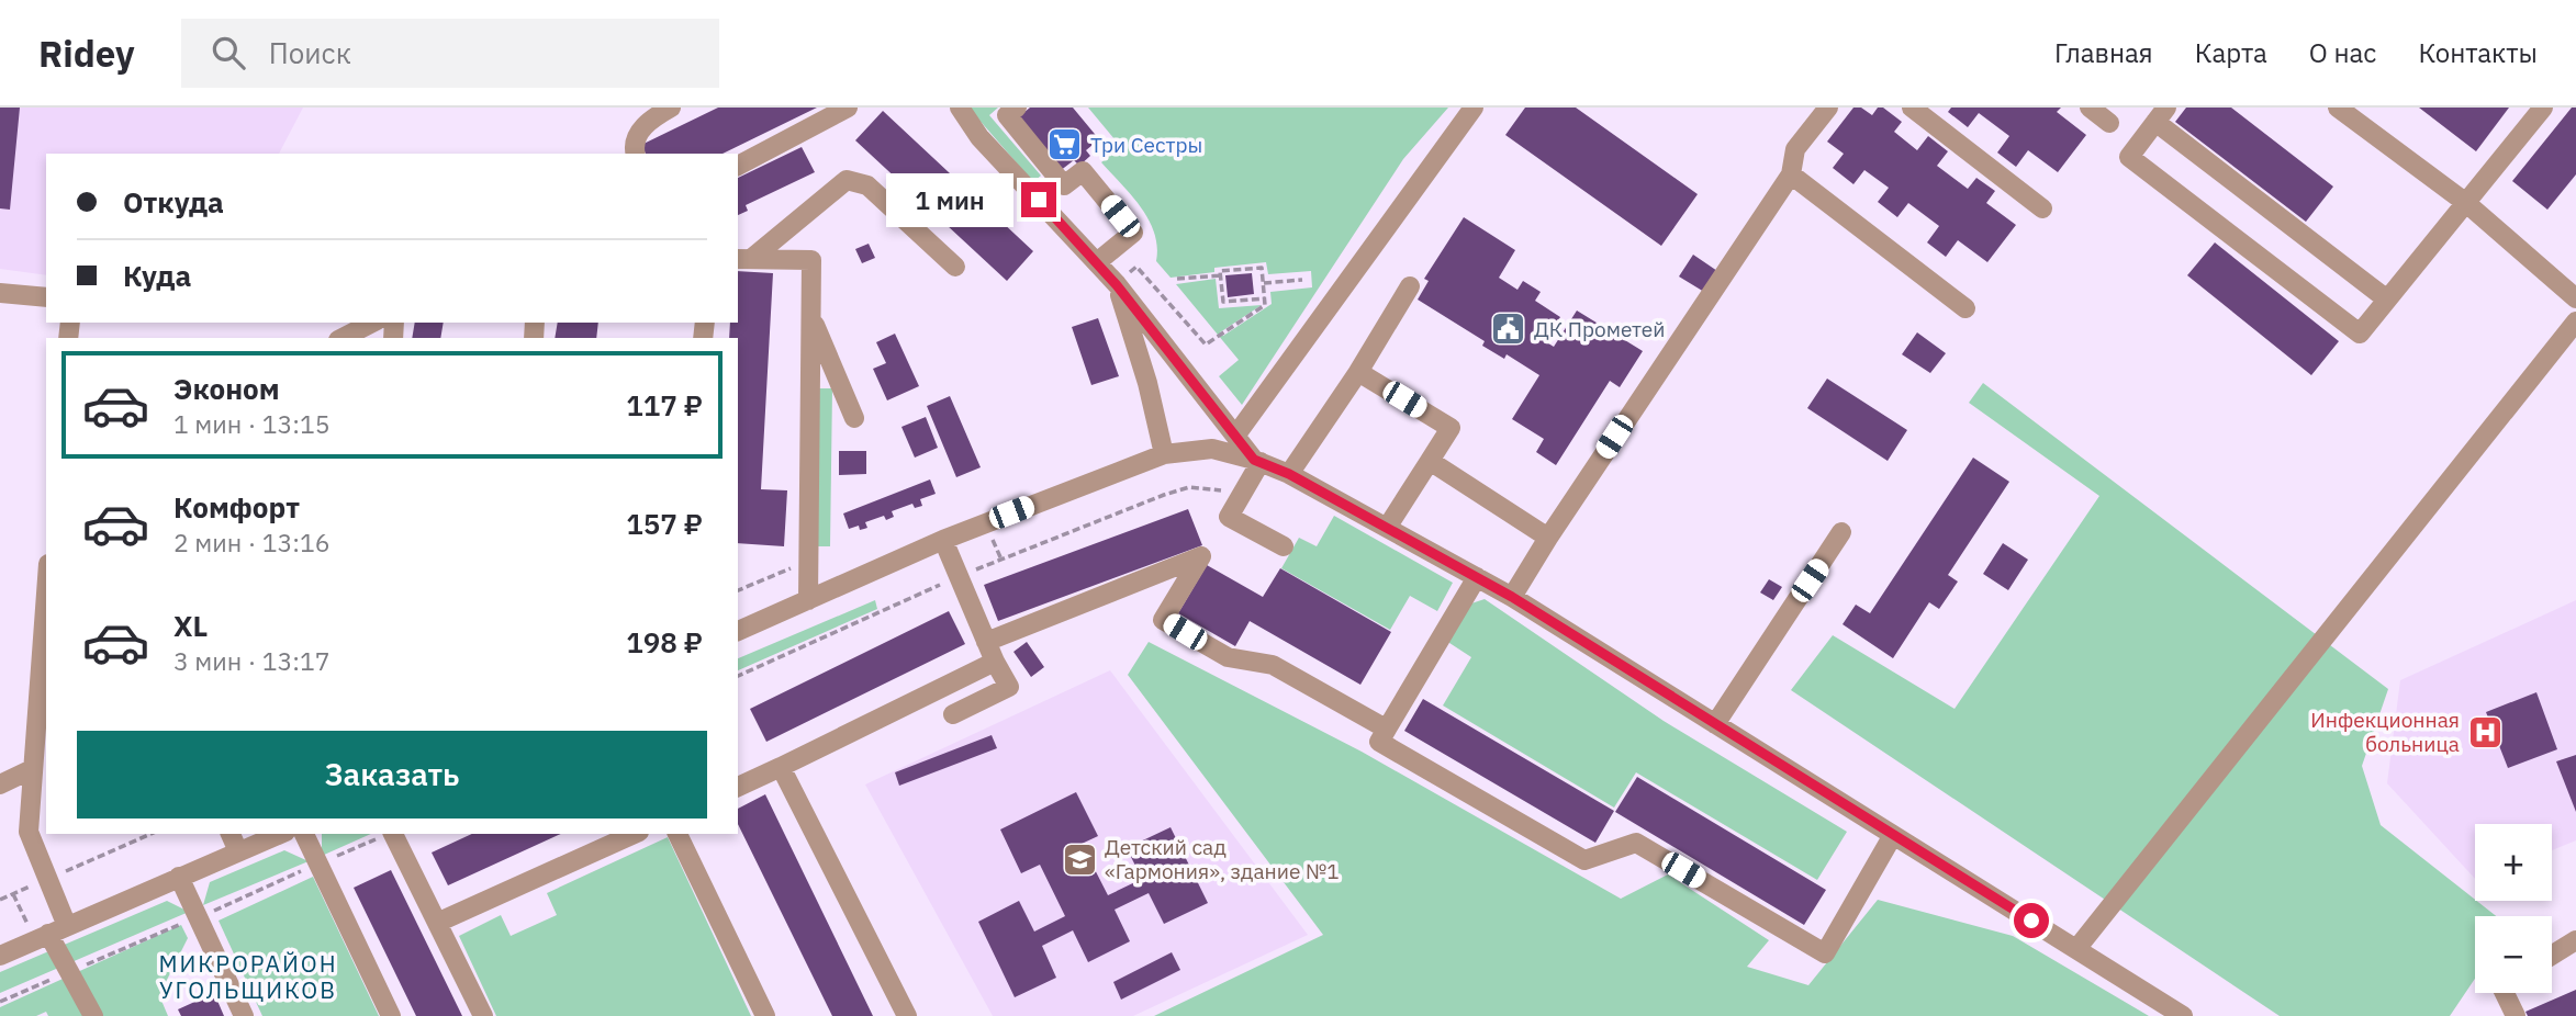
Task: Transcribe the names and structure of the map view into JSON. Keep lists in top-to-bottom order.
{
  "districts": ["МИКРОРАЙОН УГОЛЬЩИКОВ"],
  "places": {
    "supermarket": ["Три Сестры"],
    "public building": ["ДК Прометей"],
    "hospital": ["Инфекционная больница"],
    "school or university": ["Детский сад «Гармония», здание №1"]
  },
  "page": {
    "header": "Ridey",
    "search": "Поиск",
    "nav": [
      "Главная",
      "Карта",
      "О нас",
      "Контакты"
    ],
    "banner": ["Откуда", "Куда"],
    "bubble": "1 мин",
    "list": [
      {
        "name": "Эконом",
        "note": "1 мин · 13:15",
        "value": "117 ₽"
      },
      {
        "name": "Комфорт",
        "note": "2 мин · 13:16",
        "value": "157 ₽"
      },
      {
        "name": "XL",
        "note": "3 мин · 13:17",
        "value": "198 ₽"
      }
    ],
    "buttons": "Заказать",
    "map_buttons": ["+", "−"]
  }
}
